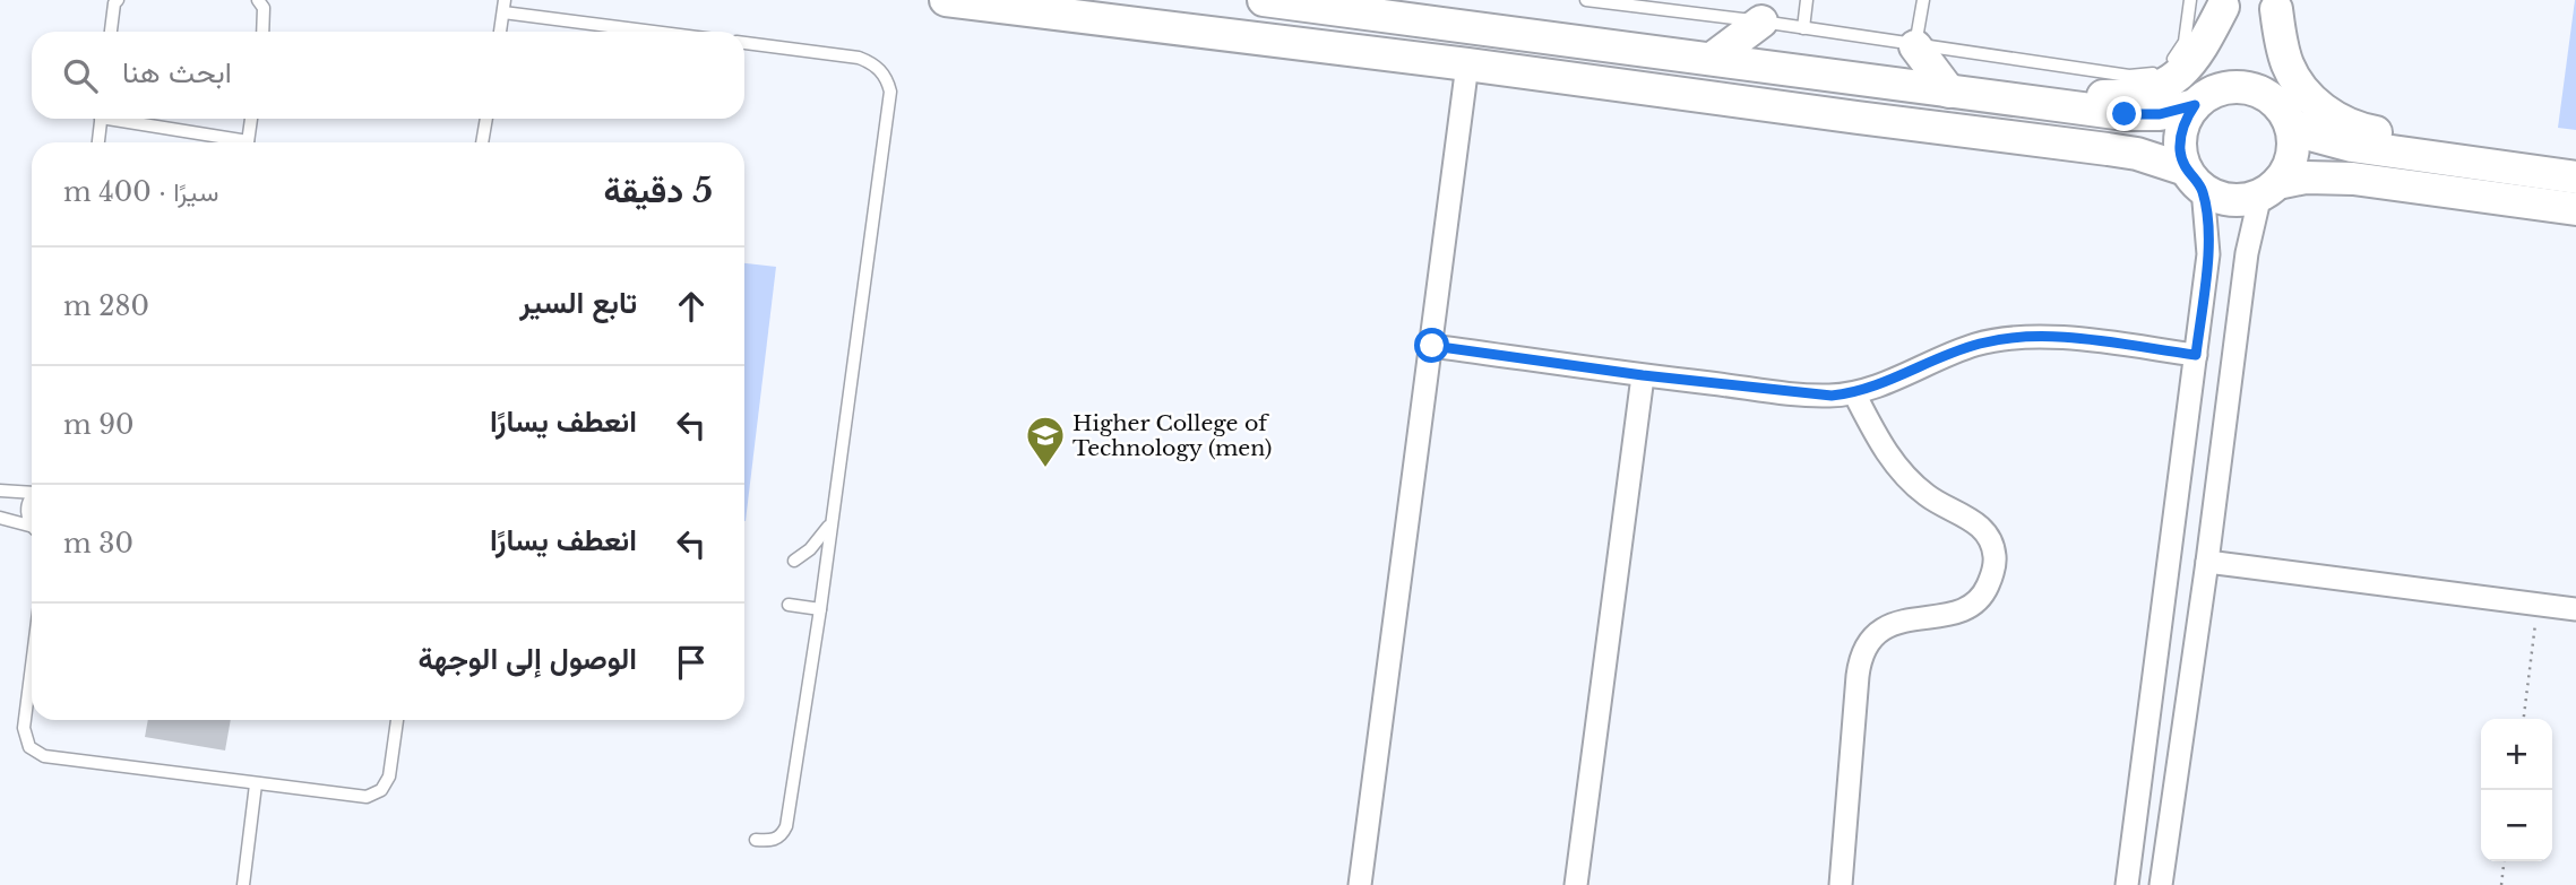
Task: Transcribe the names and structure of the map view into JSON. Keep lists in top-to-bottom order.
{
  "places": {
    "school or university": ["Higher College of Technology (men)"]
  },
  "page": {
    "search": "ابحث هنا",
    "heading": ["5 دقيقة", "سيرًا · 400 m"],
    "list": [
      ["تابع السير", "280 m"],
      ["انعطف يسارًا", "90 m"],
      ["انعطف يسارًا", "30 m"],
      "الوصول إلى الوجهة"
    ],
    "map_buttons": ["+", "−"]
  }
}
